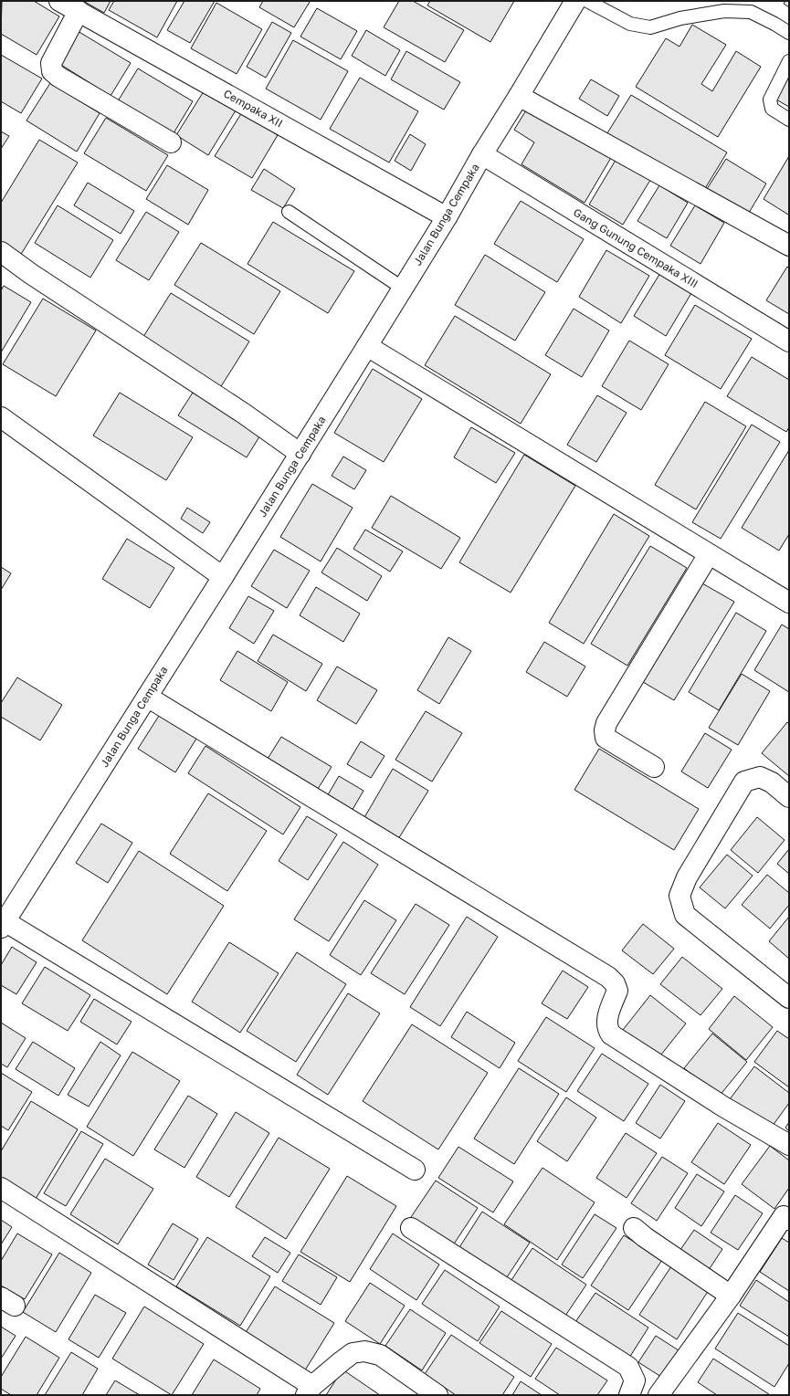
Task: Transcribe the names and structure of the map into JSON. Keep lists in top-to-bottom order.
{
  "streets": {
    "street": ["Cempaka XII", "Jalan Bunga Cempaka", "Gang Gunung Cempaka XIII"]
  },
  "crossings": [
    ["Cempaka XII", "Jalan Bunga Cempaka"],
    ["Jalan Bunga Cempaka", "Gang Gunung Cempaka XIII"]
  ]
}
